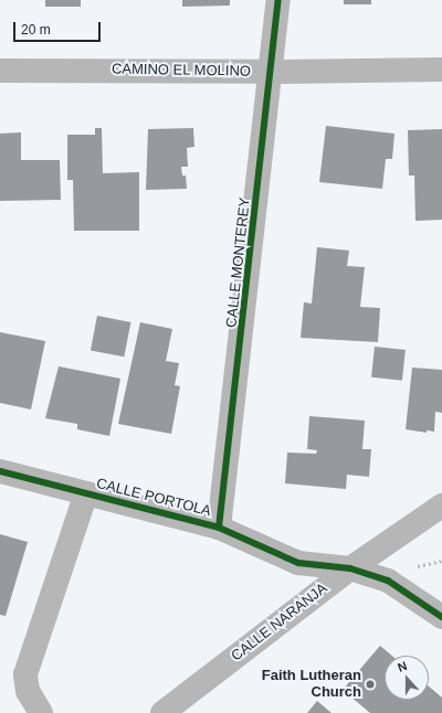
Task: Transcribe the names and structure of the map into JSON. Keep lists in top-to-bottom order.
{
  "streets": {
    "street": [
      "CAMINO EL MOLINO",
      "CALLE MONTEREY",
      "CALLE PORTOLA",
      "CALLE NARANJA"
    ]
  },
  "crossings": [
    ["CAMINO EL MOLINO", "CALLE MONTEREY"],
    ["CALLE MONTEREY", "CALLE PORTOLA"],
    ["CALLE PORTOLA", "CALLE NARANJA"]
  ],
  "places": ["Faith Lutheran Church"],
  "scale_bar": "20 m",
  "north": "top"
}
